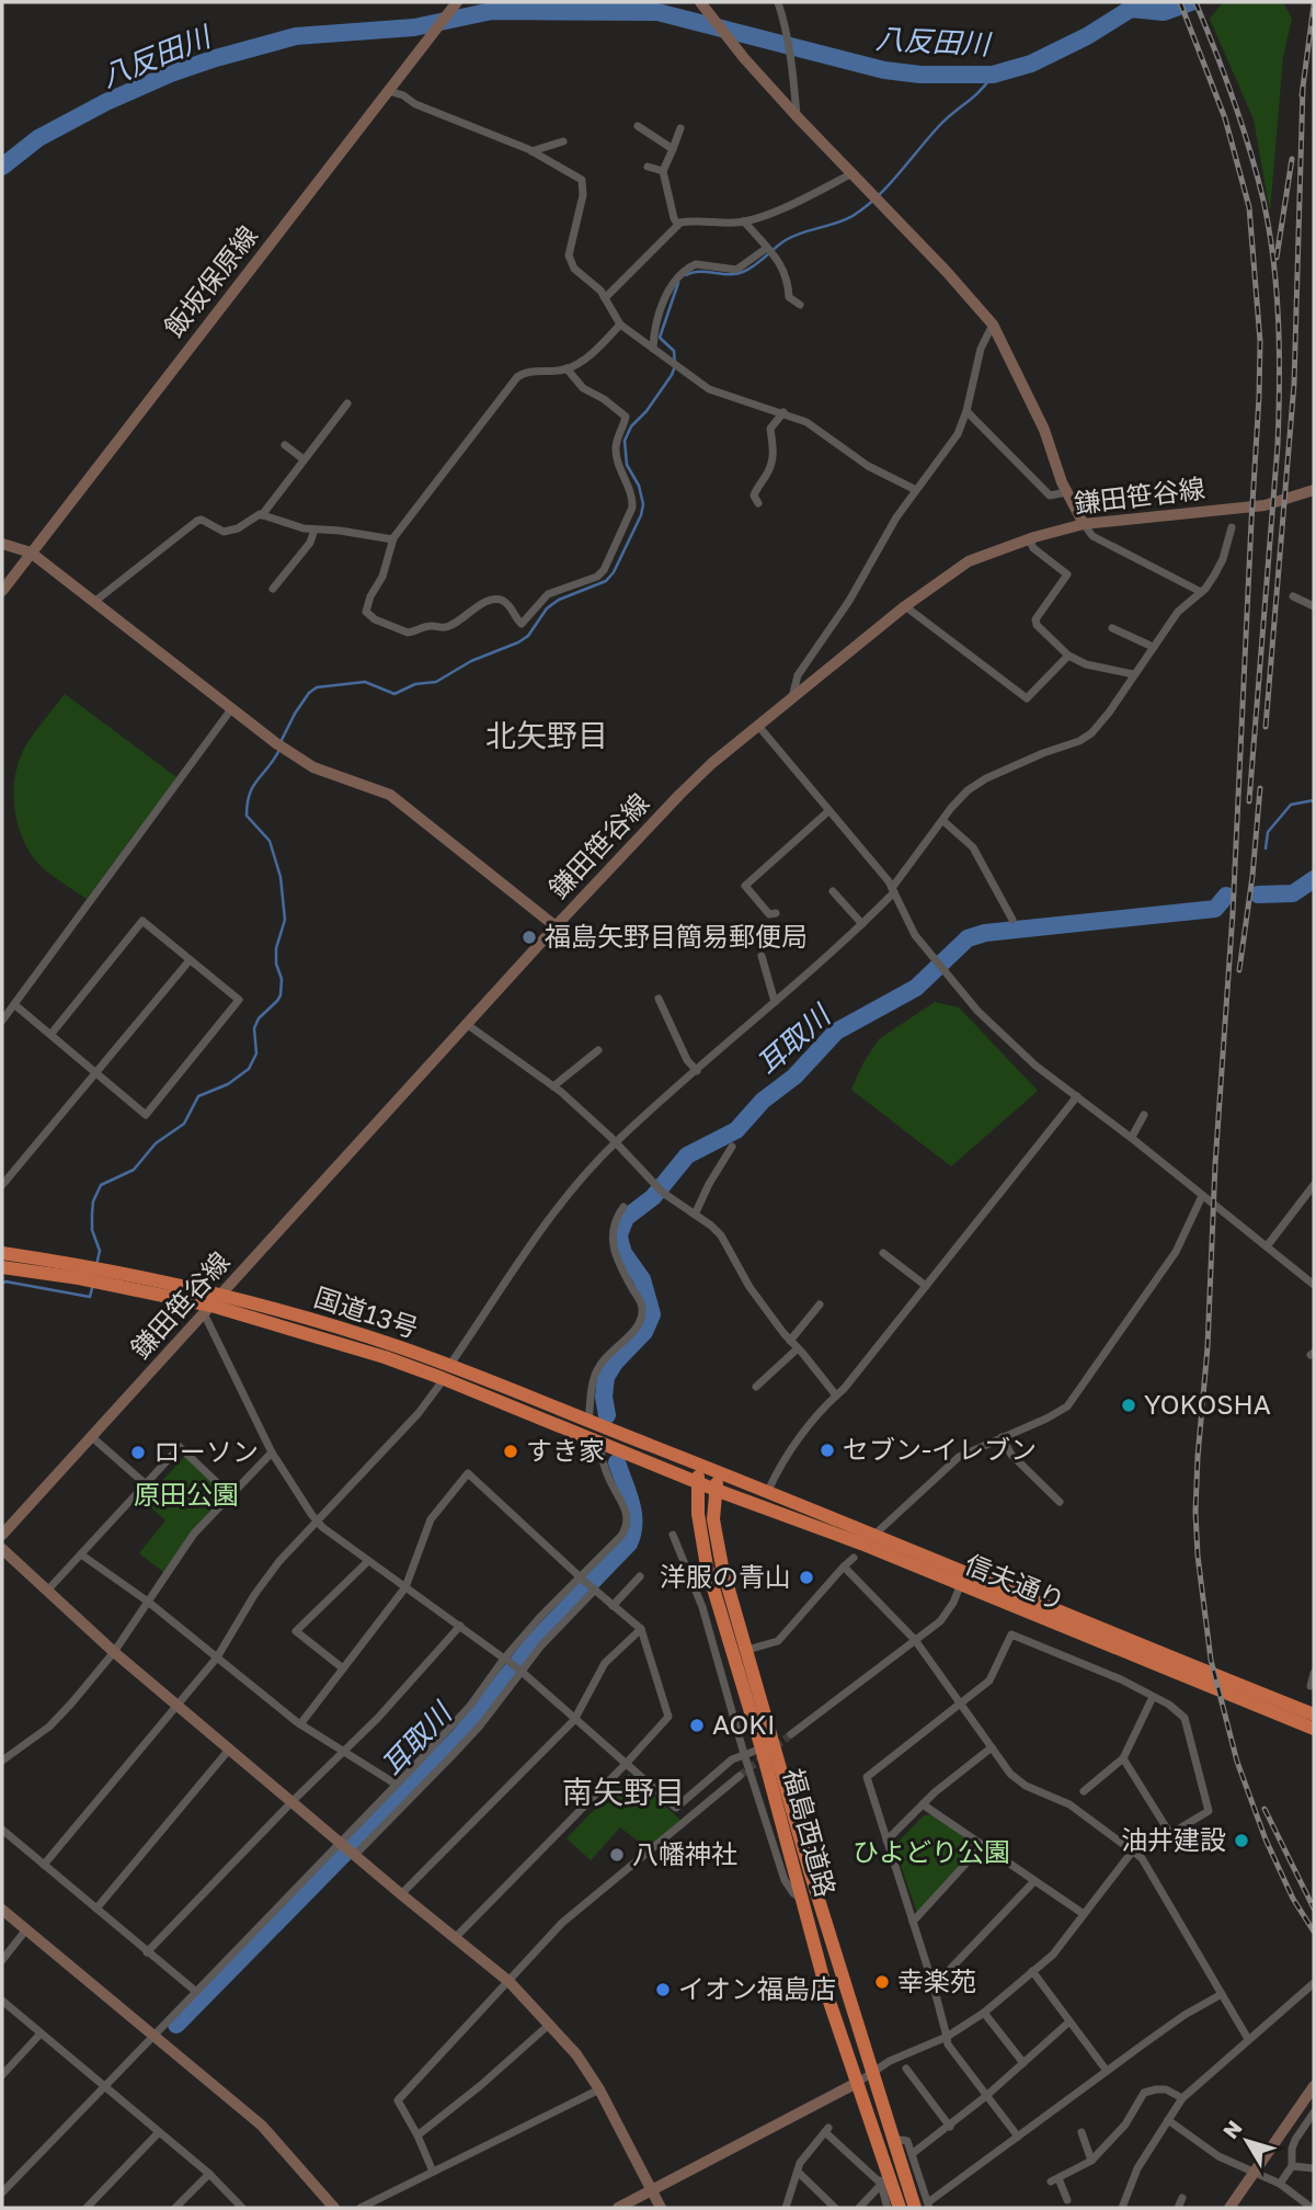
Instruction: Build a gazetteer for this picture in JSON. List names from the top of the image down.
{
  "streets": {
    "highway": ["国道13号", "信夫通り", "福島西道路"],
    "street": ["飯坂保原線", "鎌田笹谷線"]
  },
  "crossings": [
    ["鎌田笹谷線", "国道13号"],
    ["国道13号", "信夫通り"],
    ["国道13号", "福島西道路"],
    ["信夫通り", "福島西道路"]
  ],
  "districts": ["北矢野目", "南矢野目"],
  "water": ["八反田川", "耳取川"],
  "parks": ["原田公園", "ひよどり公園"],
  "places": [
    "福島矢野目簡易郵便局",
    "YOKOSHA",
    "セブン-イレブン",
    "すき家",
    "ローソン",
    "洋服の青山",
    "AOKI",
    "油井建設",
    "八幡神社",
    "幸楽苑",
    "イオン福島店"
  ],
  "north": "top left"
}
